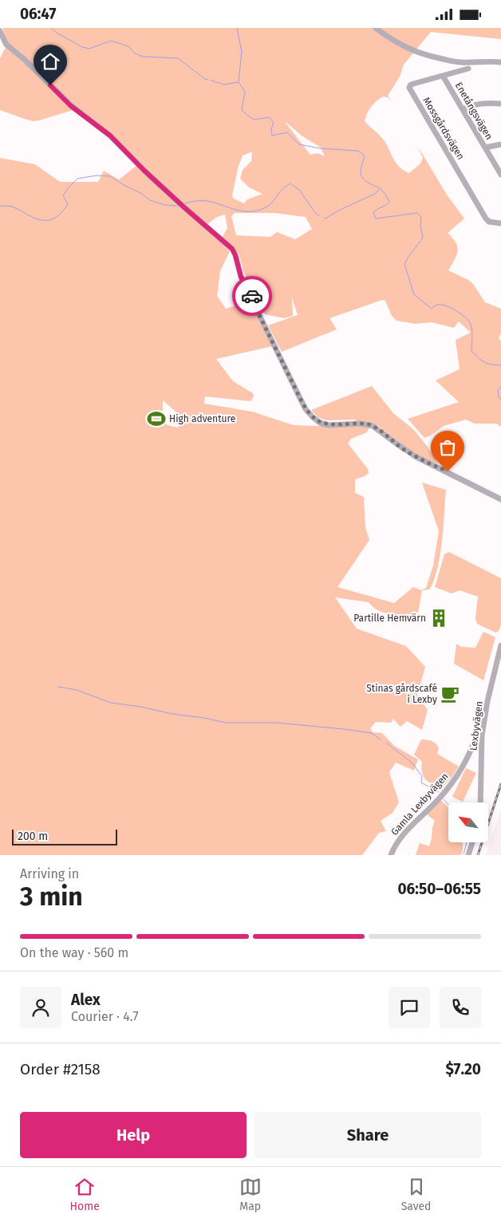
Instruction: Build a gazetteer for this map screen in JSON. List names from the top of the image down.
{
  "streets": {
    "street": [
      "Enetångsvägen",
      "Mossgårdsvägen",
      "Lexbyvägen",
      "Gamla Lexbyvägen"
    ]
  },
  "crossings": [
    ["Enetångsvägen", "Mossgårdsvägen"],
    ["Lexbyvägen", "Gamla Lexbyvägen"]
  ],
  "places": {
    "sports": ["High adventure"],
    "building": ["Partille Hemvärn"],
    "cafe": ["Stinas gårdscafé i Lexby"]
  },
  "scale_bar": "200 m",
  "north": "top left",
  "page": {
    "status": "06:47",
    "scale": "200 m",
    "heading": ["3 min", "Arriving in", "06:50–06:55"],
    "panel": [
      "Alex",
      "Courier · 4.7",
      "Order #2158",
      "$7.20"
    ],
    "bar": "On the way · 560 m",
    "buttons": ["Help", "Share"],
    "tabs": ["Home", "Map", "Saved"]
  }
}
